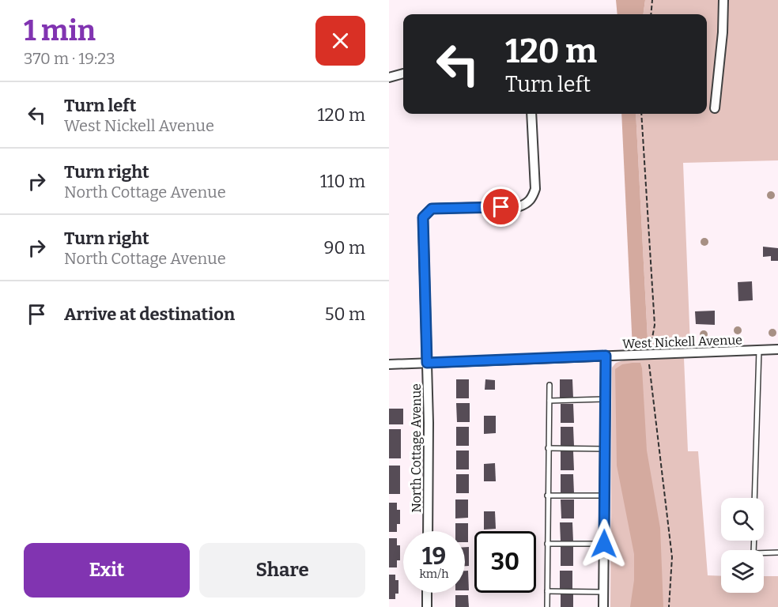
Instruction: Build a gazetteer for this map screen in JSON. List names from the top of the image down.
{
  "streets": {
    "street": ["West Nickell Avenue", "North Cottage Avenue"]
  },
  "crossings": [
    ["West Nickell Avenue", "North Cottage Avenue"]
  ],
  "page": {
    "heading": ["1 min", "370 m · 19:23"],
    "turn": ["120 m", "Turn left"],
    "list": [
      {
        "name": "Turn left",
        "note": "West Nickell Avenue",
        "value": "120 m"
      },
      {
        "name": "Turn right",
        "note": "North Cottage Avenue",
        "value": "110 m"
      },
      {
        "name": "Turn right",
        "note": "North Cottage Avenue",
        "value": "90 m"
      },
      {
        "name": "Arrive at destination",
        "value": "50 m"
      }
    ],
    "speed": "19 km/h",
    "limit": "30",
    "buttons": ["Exit", "Share"]
  }
}
